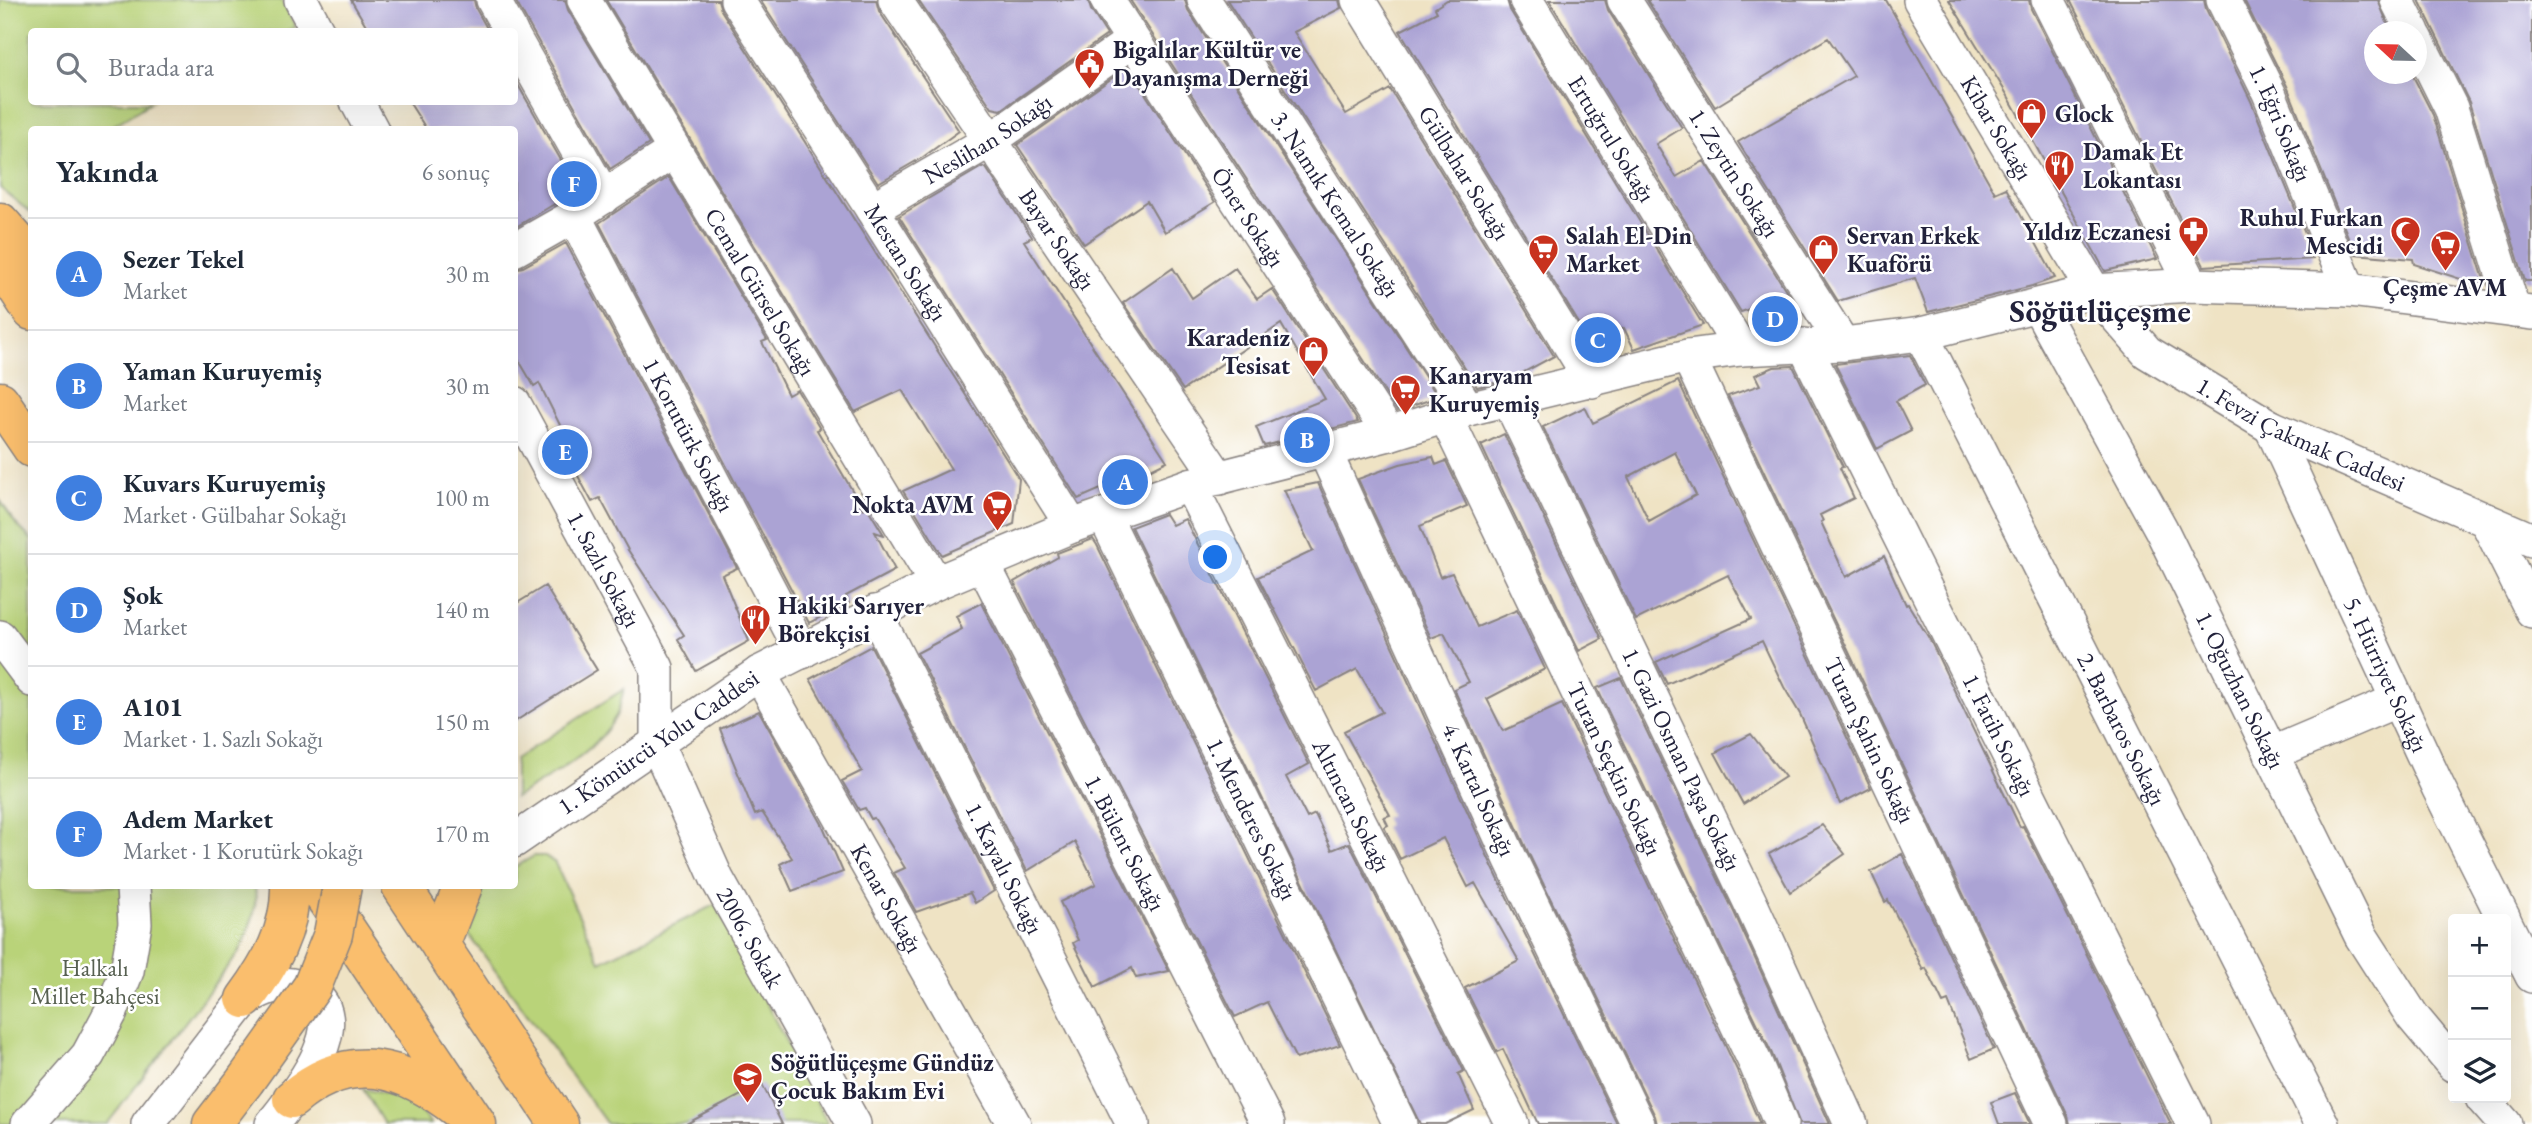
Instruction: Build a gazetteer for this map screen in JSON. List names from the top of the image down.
{
  "streets": {
    "street": [
      "1. Eğri Sokağı",
      "Kibar Sokağı",
      "Neslihan Sokağı",
      "Ertuğrul Sokağı",
      "Gülbahar Sokağı",
      "1. Zeytin Sokağı",
      "3. Namık Kemal Sokağı",
      "Öner Sokağı",
      "Bayar Sokağı",
      "Mestan Sokağı",
      "Cemal Gürsel Sokağı",
      "1. Fevzi Çakmak Caddesi",
      "1 Korutürk Sokağı",
      "1. Sazlı Sokağı",
      "5. Hürriyet Sokağı",
      "1. Oğuzhan Sokağı",
      "2. Barbaros Sokağı",
      "1. Fatih Sokağı",
      "Turan Şahin Sokağı",
      "1. Kömürcü Yolu Caddesi",
      "1. Gazi Osman Paşa Sokağı",
      "Turan Seçkin Sokağı",
      "4. Kartal Sokağı",
      "Altıncan Sokağı",
      "1. Menderes Sokağı",
      "1. Bülent Sokağı",
      "1. Kayalı Sokağı",
      "Kenar Sokağı",
      "2006. Sokak"
    ]
  },
  "crossings": [
    ["1. Eğri Sokağı", "1. Kömürcü Yolu Caddesi"],
    ["Kibar Sokağı", "1. Fevzi Çakmak Caddesi"],
    ["Kibar Sokağı", "1. Kömürcü Yolu Caddesi"],
    ["Neslihan Sokağı", "Öner Sokağı"],
    ["Neslihan Sokağı", "Bayar Sokağı"],
    ["Neslihan Sokağı", "Mestan Sokağı"],
    ["Ertuğrul Sokağı", "1. Kömürcü Yolu Caddesi"],
    ["Gülbahar Sokağı", "1. Kömürcü Yolu Caddesi"],
    ["1. Zeytin Sokağı", "1. Kömürcü Yolu Caddesi"],
    ["3. Namık Kemal Sokağı", "1. Kömürcü Yolu Caddesi"],
    ["3. Namık Kemal Sokağı", "Turan Seçkin Sokağı"],
    ["Öner Sokağı", "1. Kömürcü Yolu Caddesi"],
    ["Bayar Sokağı", "1. Kömürcü Yolu Caddesi"],
    ["Bayar Sokağı", "Altıncan Sokağı"],
    ["Mestan Sokağı", "1. Kömürcü Yolu Caddesi"],
    ["Cemal Gürsel Sokağı", "1. Kömürcü Yolu Caddesi"],
    ["1. Fevzi Çakmak Caddesi", "5. Hürriyet Sokağı"],
    ["1. Fevzi Çakmak Caddesi", "1. Kömürcü Yolu Caddesi"],
    ["1 Korutürk Sokağı", "1. Kömürcü Yolu Caddesi"],
    ["1. Sazlı Sokağı", "1. Kömürcü Yolu Caddesi"],
    ["1. Sazlı Sokağı", "2006. Sokak"],
    ["1. Oğuzhan Sokağı", "1. Kömürcü Yolu Caddesi"],
    ["2. Barbaros Sokağı", "1. Kömürcü Yolu Caddesi"],
    ["1. Fatih Sokağı", "1. Kömürcü Yolu Caddesi"],
    ["Turan Şahin Sokağı", "1. Kömürcü Yolu Caddesi"],
    ["1. Kömürcü Yolu Caddesi", "1. Gazi Osman Paşa Sokağı"],
    ["1. Kömürcü Yolu Caddesi", "Turan Seçkin Sokağı"],
    ["1. Kömürcü Yolu Caddesi", "4. Kartal Sokağı"],
    ["1. Kömürcü Yolu Caddesi", "Altıncan Sokağı"],
    ["1. Kömürcü Yolu Caddesi", "1. Menderes Sokağı"],
    ["1. Kömürcü Yolu Caddesi", "1. Bülent Sokağı"],
    ["1. Kömürcü Yolu Caddesi", "1. Kayalı Sokağı"],
    ["1. Kömürcü Yolu Caddesi", "Kenar Sokağı"],
    ["1. Kömürcü Yolu Caddesi", "2006. Sokak"]
  ],
  "districts": ["Söğütlüçeşme"],
  "parks": ["Halkalı Millet Bahçesi"],
  "places": {
    "public building": ["Bigalılar Kültür ve Dayanışma Derneği"],
    "shop": ["Glock", "Servan Erkek Kuaförü", "Karadeniz Tesisat"],
    "restaurant": ["Damak Et Lokantası", "Hakiki Sarıyer Börekçisi"],
    "pharmacy": ["Yıldız Eczanesi"],
    "mosque": ["Ruhul Furkan Mescidi"],
    "supermarket": [
      "Çeşme AVM",
      "Salah El-Din Market",
      "Kanaryam Kuruyemiş",
      "Nokta AVM"
    ],
    "school or university": ["Söğütlüçeşme Gündüz Çocuk Bakım Evi"]
  },
  "north": "left",
  "page": {
    "search": "Burada ara",
    "heading": ["Yakında", "6 sonuç"],
    "pins": [
      "F",
      "D",
      "C",
      "B",
      "E",
      "A"
    ],
    "list": [
      {
        "mark": "A",
        "name": "Sezer Tekel",
        "note": "Market",
        "value": "30 m"
      },
      {
        "mark": "B",
        "name": "Yaman Kuruyemiş",
        "note": "Market",
        "value": "30 m"
      },
      {
        "mark": "C",
        "name": "Kuvars Kuruyemiş",
        "note": "Market · Gülbahar Sokağı",
        "value": "100 m"
      },
      {
        "mark": "D",
        "name": "Şok",
        "note": "Market",
        "value": "140 m"
      },
      {
        "mark": "E",
        "name": "A101",
        "note": "Market · 1. Sazlı Sokağı",
        "value": "150 m"
      },
      {
        "mark": "F",
        "name": "Adem Market",
        "note": "Market · 1 Korutürk Sokağı",
        "value": "170 m"
      }
    ],
    "map_buttons": ["+", "−"]
  }
}
